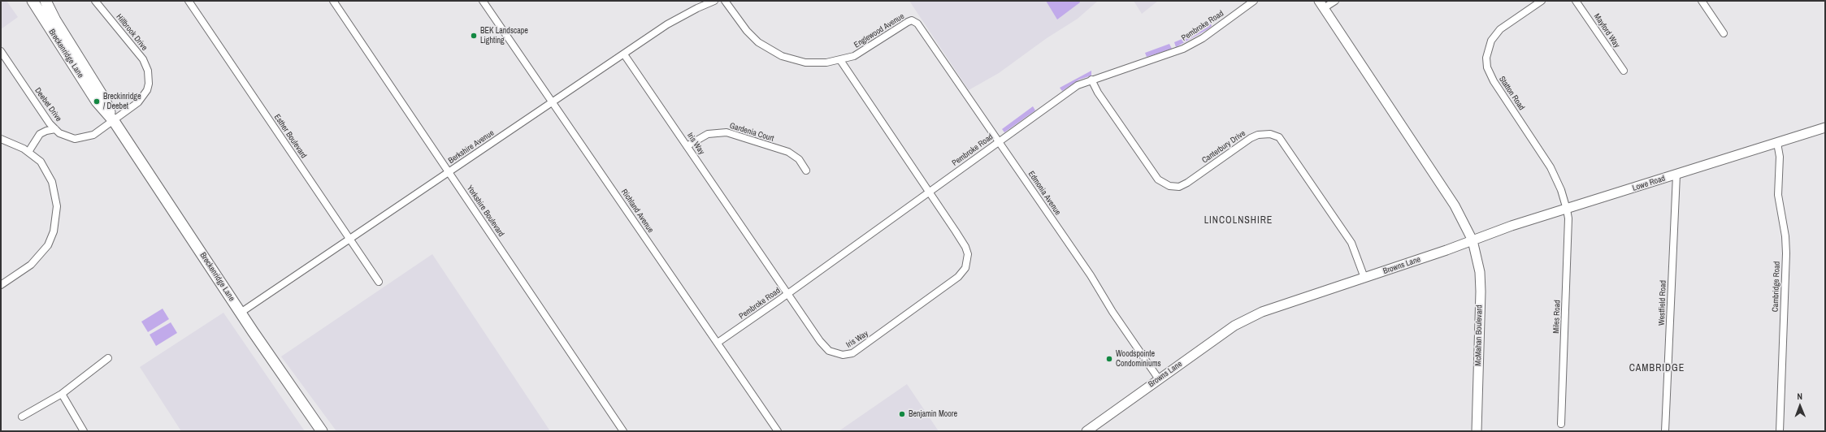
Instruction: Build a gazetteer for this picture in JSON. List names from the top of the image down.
{
  "streets": {
    "main road": ["Breckenridge Lane"],
    "street": [
      "Pembroke Road",
      "Englewood Avenue",
      "Mayford Way",
      "Hillbrook Drive",
      "Statton Road",
      "Deebet Drive",
      "Gardenia Court",
      "Esther Boulevard",
      "Iris Way",
      "Berkshire Avenue",
      "Canterbury Drive",
      "Lowe Road",
      "Edmonia Avenue",
      "Yorkshire Boulevard",
      "Richland Avenue",
      "Browns Lane",
      "Cambridge Road",
      "Westfield Road",
      "Miles Road",
      "McMahan Boulevard"
    ]
  },
  "crossings": [
    ["Pembroke Road", "Iris Way"],
    ["Pembroke Road", "Canterbury Drive"],
    ["Pembroke Road", "Edmonia Avenue"],
    ["Pembroke Road", "Richland Avenue"],
    ["Englewood Avenue", "Iris Way"],
    ["Englewood Avenue", "Edmonia Avenue"],
    ["Hillbrook Drive", "Breckenridge Lane"],
    ["Hillbrook Drive", "Deebet Drive"],
    ["Breckenridge Lane", "Deebet Drive"],
    ["Breckenridge Lane", "Berkshire Avenue"],
    ["Statton Road", "Lowe Road"],
    ["Statton Road", "Miles Road"],
    ["Gardenia Court", "Iris Way"],
    ["Esther Boulevard", "Berkshire Avenue"],
    ["Iris Way", "Berkshire Avenue"],
    ["Berkshire Avenue", "Yorkshire Boulevard"],
    ["Berkshire Avenue", "Richland Avenue"],
    ["Canterbury Drive", "Browns Lane"],
    ["Lowe Road", "Browns Lane"],
    ["Lowe Road", "Cambridge Road"],
    ["Lowe Road", "Westfield Road"],
    ["Lowe Road", "Miles Road"],
    ["Lowe Road", "McMahan Boulevard"],
    ["Edmonia Avenue", "Browns Lane"],
    ["Browns Lane", "McMahan Boulevard"]
  ],
  "districts": ["LINCOLNSHIRE", "CAMBRIDGE"],
  "places": [
    "BEK Landscape Lighting",
    "Breckinridge / Deebet",
    "Woodspointe Condominiums",
    "Benjamin Moore"
  ],
  "north": "top"
}
